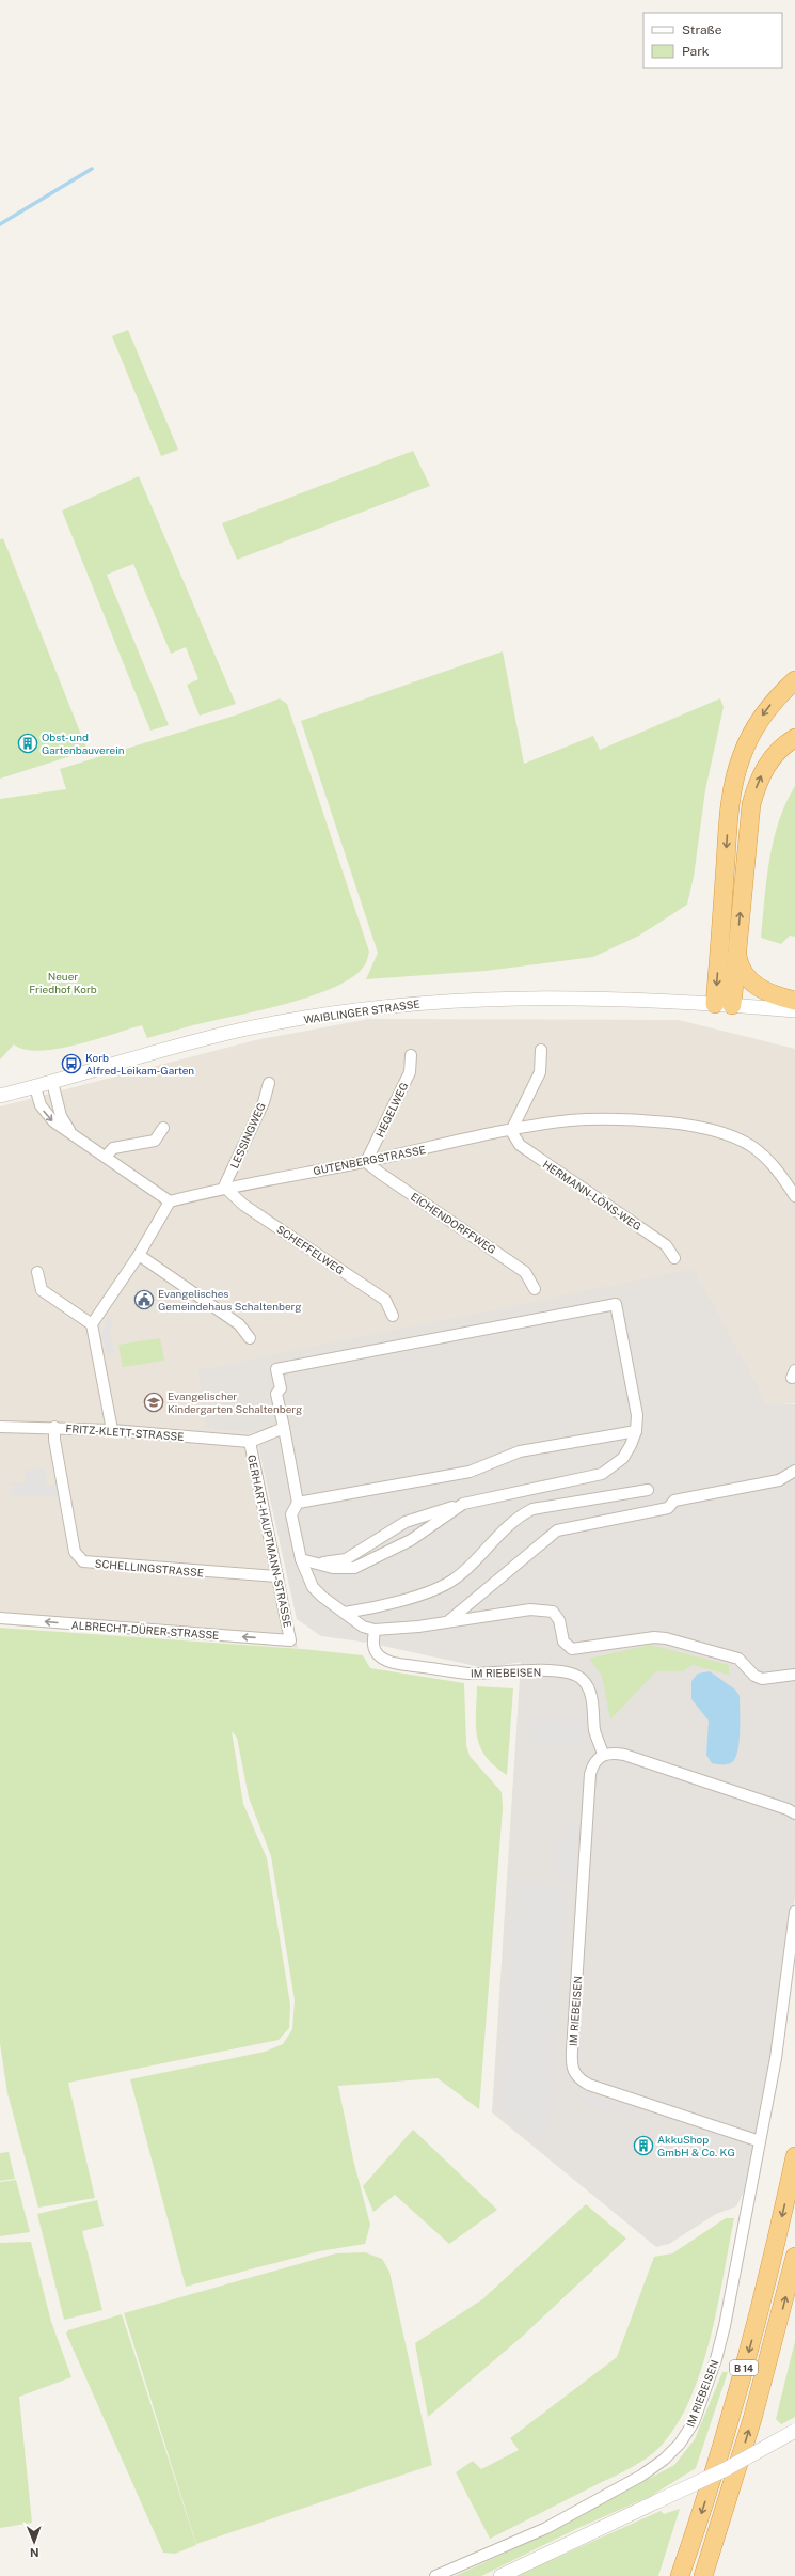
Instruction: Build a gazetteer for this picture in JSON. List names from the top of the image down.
{
  "streets": {
    "highway": ["B 14"],
    "street": [
      "WAIBLINGER STRASSE",
      "HEGELWEG",
      "LESSINGWEG",
      "GUTENBERGSTRASSE",
      "HERMANN-LÖNS-WEG",
      "EICHENDORFFWEG",
      "SCHEFFELWEG",
      "FRITZ-KLETT-STRASSE",
      "GERHART-HAUPTMANN-STRASSE",
      "SCHELLINGSTRASSE",
      "ALBRECHT-DÜRER-STRASSE",
      "IM RIEBEISEN"
    ]
  },
  "crossings": [
    ["HEGELWEG", "GUTENBERGSTRASSE"],
    ["HEGELWEG", "EICHENDORFFWEG"],
    ["LESSINGWEG", "GUTENBERGSTRASSE"],
    ["LESSINGWEG", "SCHEFFELWEG"],
    ["GUTENBERGSTRASSE", "HERMANN-LÖNS-WEG"],
    ["GUTENBERGSTRASSE", "EICHENDORFFWEG"],
    ["GUTENBERGSTRASSE", "SCHEFFELWEG"],
    ["FRITZ-KLETT-STRASSE", "GERHART-HAUPTMANN-STRASSE"],
    ["FRITZ-KLETT-STRASSE", "SCHELLINGSTRASSE"],
    ["GERHART-HAUPTMANN-STRASSE", "SCHELLINGSTRASSE"],
    ["GERHART-HAUPTMANN-STRASSE", "ALBRECHT-DÜRER-STRASSE"]
  ],
  "one_way": ["ALBRECHT-DÜRER-STRASSE"],
  "parks": ["Neuer Friedhof Korb"],
  "places": {
    "building": ["Obst- und Gartenbauverein", "AkkuShop GmbH & Co. KG"],
    "bus stop": ["Korb Alfred-Leikam-Garten"],
    "public building": ["Evangelisches Gemeindehaus Schaltenberg"],
    "school or university": ["Evangelischer Kindergarten Schaltenberg"]
  },
  "legend": ["Straße", "Park"],
  "north": "bottom"
}
